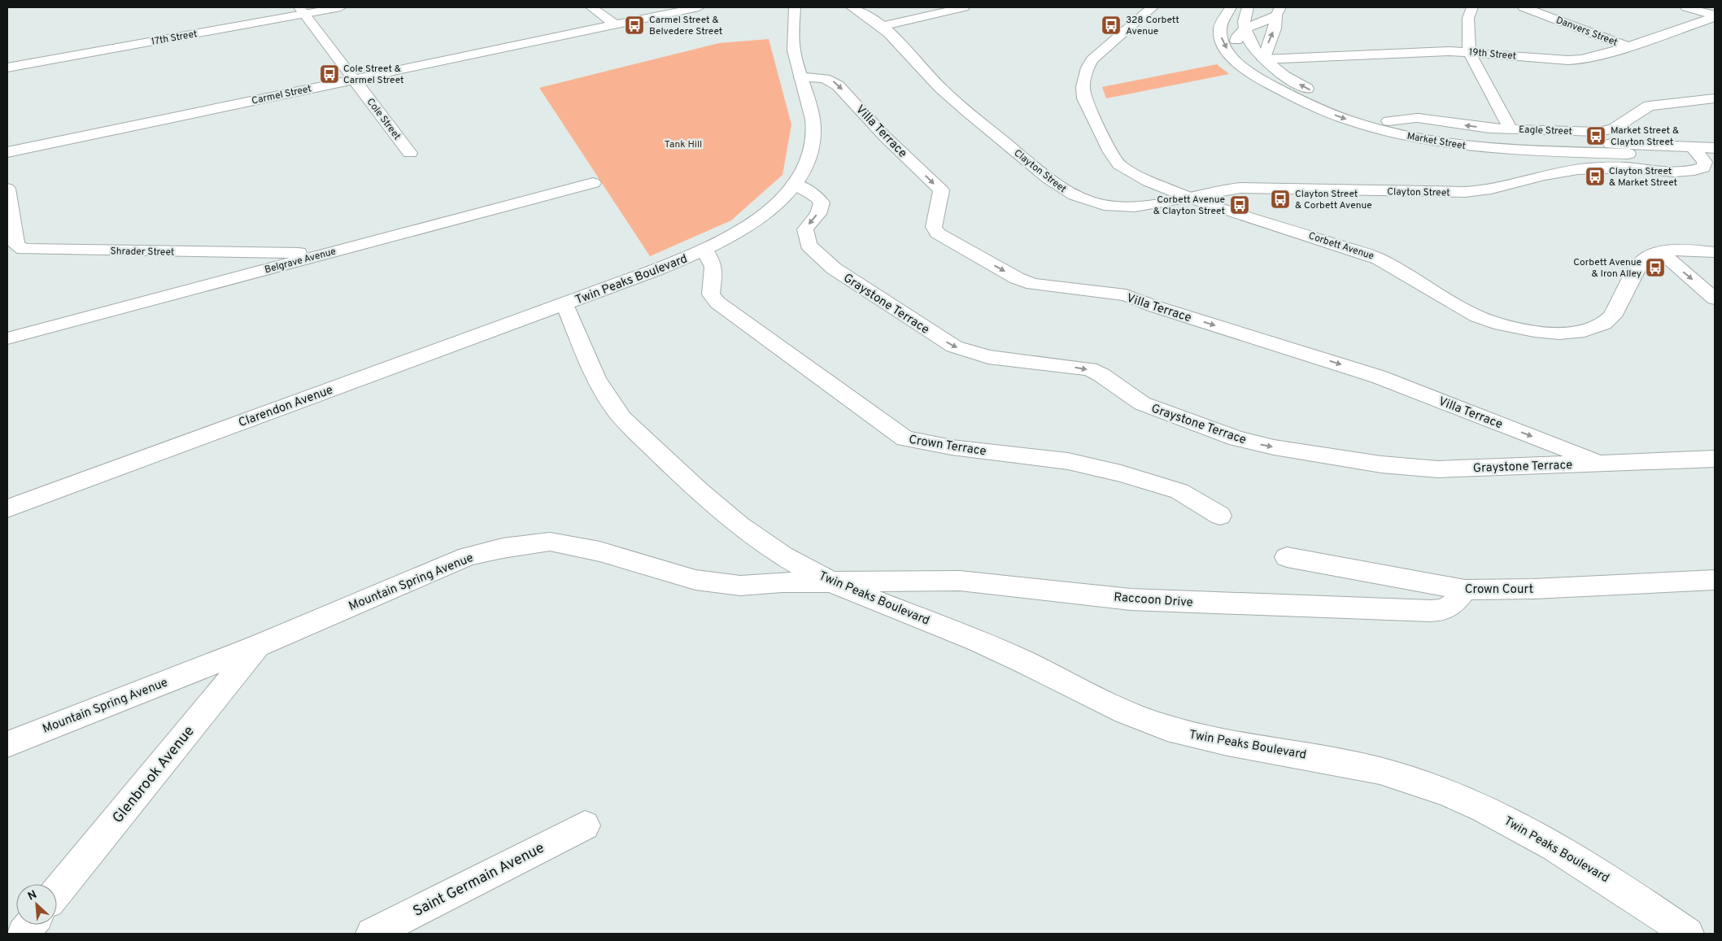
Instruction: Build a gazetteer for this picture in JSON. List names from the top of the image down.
{
  "streets": {
    "street": [
      "Danvers Street",
      "17th Street",
      "19th Street",
      "Carmel Street",
      "Cole Street",
      "Eagle Street",
      "Villa Terrace",
      "Market Street",
      "Clayton Street",
      "Corbett Avenue",
      "Shrader Street",
      "Belgrave Avenue",
      "Twin Peaks Boulevard",
      "Graystone Terrace",
      "Clarendon Avenue",
      "Crown Terrace",
      "Mountain Spring Avenue",
      "Crown Court",
      "Raccoon Drive",
      "Glenbrook Avenue",
      "Saint Germain Avenue"
    ]
  },
  "crossings": [
    ["Danvers Street", "19th Street"],
    ["17th Street", "Cole Street"],
    ["19th Street", "Market Street"],
    ["Carmel Street", "Cole Street"],
    ["Eagle Street", "Market Street"],
    ["Villa Terrace", "Twin Peaks Boulevard"],
    ["Villa Terrace", "Graystone Terrace"],
    ["Market Street", "Clayton Street"],
    ["Clayton Street", "Corbett Avenue"],
    ["Shrader Street", "Belgrave Avenue"],
    ["Twin Peaks Boulevard", "Graystone Terrace"],
    ["Twin Peaks Boulevard", "Clarendon Avenue"],
    ["Twin Peaks Boulevard", "Crown Terrace"],
    ["Twin Peaks Boulevard", "Mountain Spring Avenue"],
    ["Twin Peaks Boulevard", "Raccoon Drive"],
    ["Mountain Spring Avenue", "Raccoon Drive"],
    ["Mountain Spring Avenue", "Glenbrook Avenue"],
    ["Crown Court", "Raccoon Drive"]
  ],
  "one_way": ["Eagle Street", "Villa Terrace", "Graystone Terrace"],
  "parks": ["Tank Hill"],
  "places": {
    "bus stop": [
      "Carmel Street & Belvedere Street",
      "328 Corbett Avenue",
      "Cole Street & Carmel Street",
      "Market Street & Clayton Street",
      "Clayton Street & Market Street",
      "Clayton Street & Corbett Avenue",
      "Corbett Avenue & Clayton Street",
      "Corbett Avenue & Iron Alley"
    ]
  },
  "north": "top left"
}
